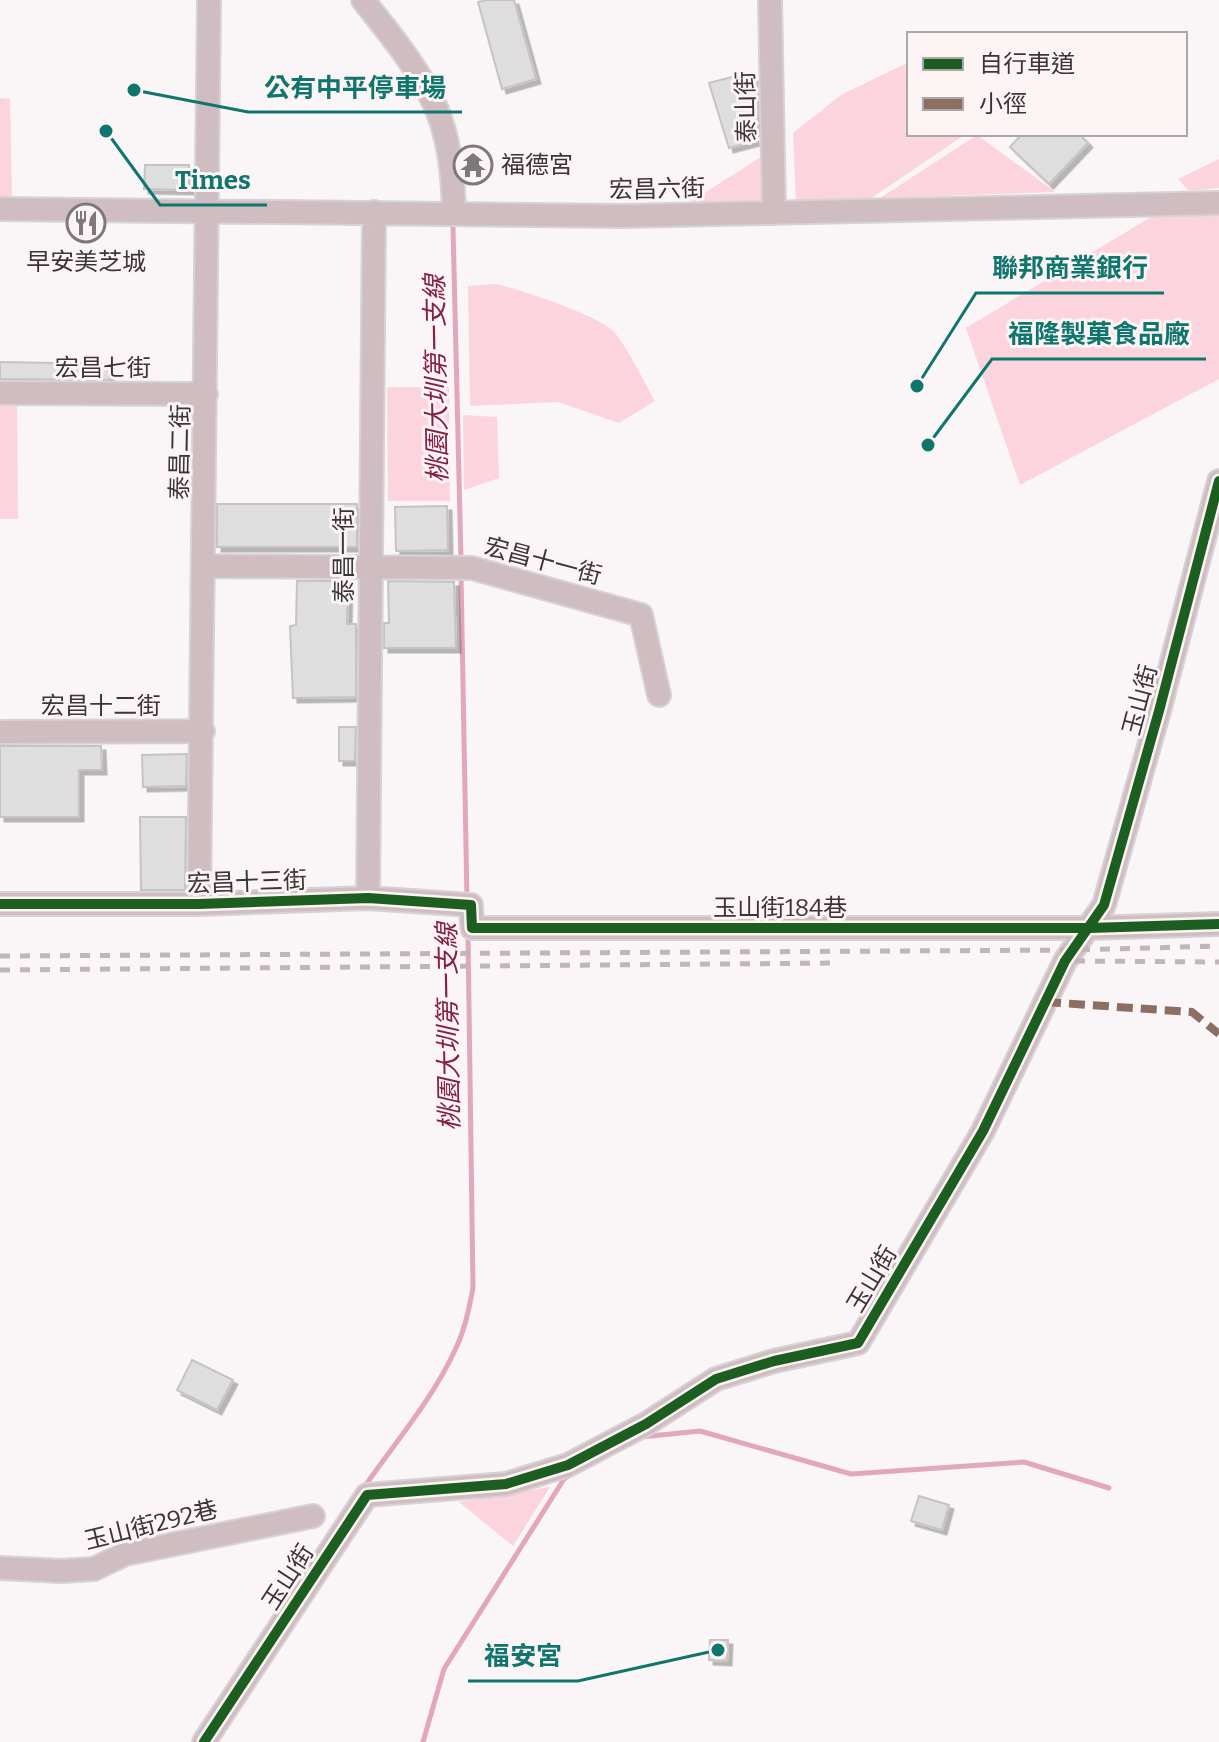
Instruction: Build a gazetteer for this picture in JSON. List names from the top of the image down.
{
  "streets": {
    "street": [
      "泰山街",
      "宏昌六街",
      "宏昌七街",
      "泰昌二街",
      "泰昌一街",
      "宏昌十一街",
      "玉山街",
      "宏昌十二街",
      "宏昌十三街",
      "玉山街184巷",
      "玉山街292巷"
    ]
  },
  "crossings": [
    ["泰山街", "宏昌六街"],
    ["宏昌六街", "泰昌二街"],
    ["宏昌六街", "泰昌一街"],
    ["宏昌七街", "泰昌二街"],
    ["泰昌二街", "宏昌十一街"],
    ["泰昌二街", "宏昌十二街"],
    ["泰昌二街", "宏昌十三街"],
    ["泰昌一街", "宏昌十一街"],
    ["泰昌一街", "宏昌十三街"],
    ["玉山街", "玉山街184巷"],
    ["宏昌十三街", "玉山街184巷"]
  ],
  "water": ["桃園大圳第一支線"],
  "places": {
    "other": [
      "公有中平停車場",
      "Times",
      "聯邦商業銀行",
      "福隆製菓食品廠",
      "福安宮"
    ],
    "temple": ["福德宮"],
    "restaurant": ["早安美芝城"]
  },
  "legend": ["自行車道", "小徑"]
}
